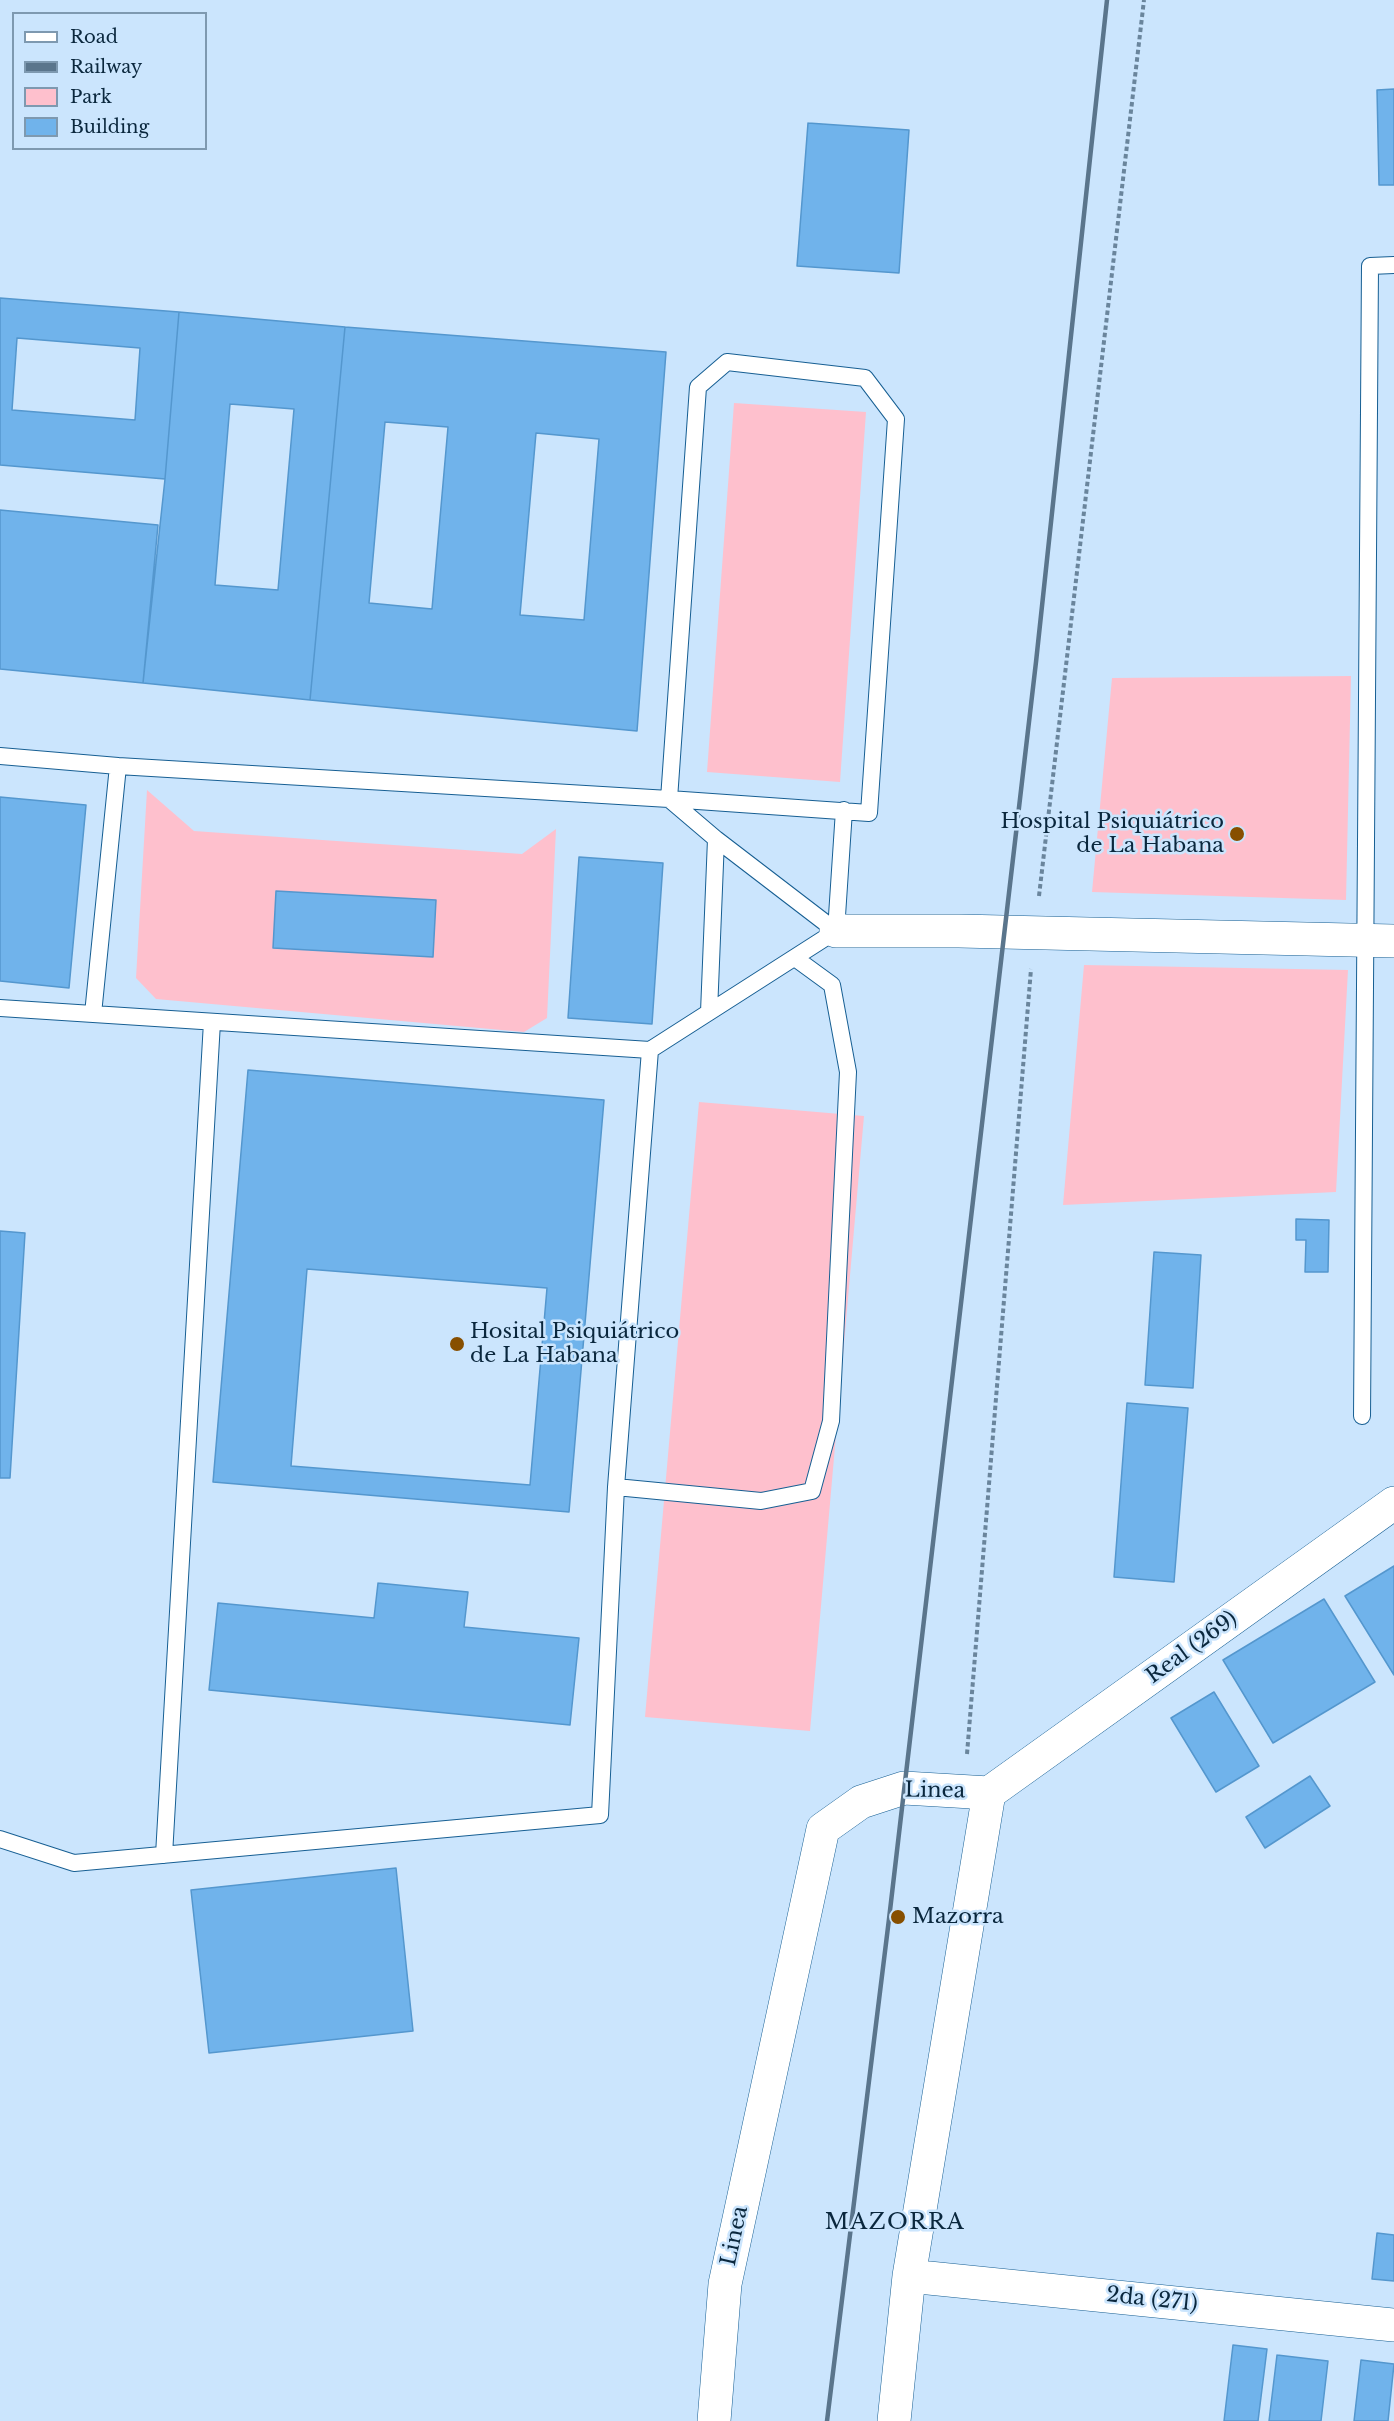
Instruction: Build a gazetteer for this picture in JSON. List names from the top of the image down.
{
  "streets": {
    "street": ["Real (269)", "Linea", "2da (271)"]
  },
  "crossings": [
    ["Real (269)", "Linea"],
    ["Linea", "2da (271)"]
  ],
  "districts": ["MAZORRA"],
  "places": ["Hospital Psiquiátrico de La Habana", "Hosital Psiquiátrico de La Habana", "Mazorra"],
  "legend": [
    "Road",
    "Railway",
    "Park",
    "Building"
  ]
}
